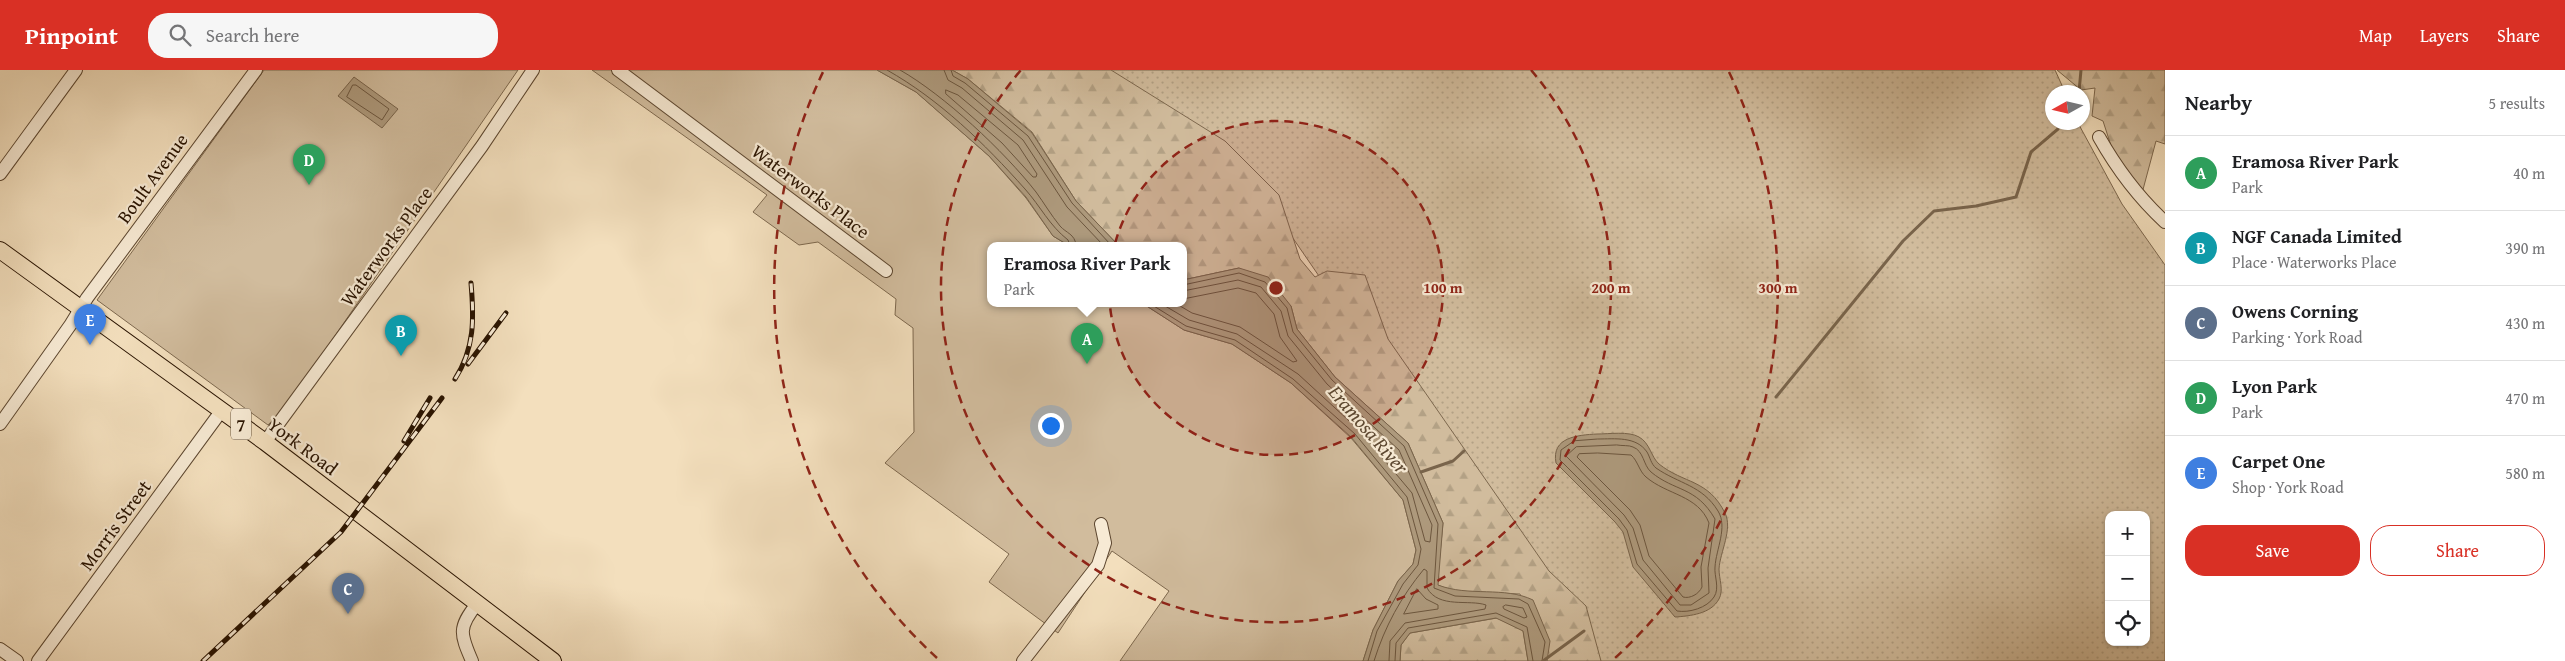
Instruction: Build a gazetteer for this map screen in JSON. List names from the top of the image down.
{
  "streets": {
    "main road": ["7", "York Road"],
    "street": ["Boult Avenue", "Waterworks Place", "Morris Street"]
  },
  "crossings": [
    ["Boult Avenue", "York Road"],
    ["Waterworks Place", "York Road"],
    ["York Road", "Morris Street"]
  ],
  "water": ["Eramosa River"],
  "north": "left",
  "page": {
    "header": "Pinpoint",
    "search": "Search here",
    "nav": ["Map", "Layers", "Share"],
    "heading": ["Nearby", "5 results"],
    "list": [
      {
        "mark": "A",
        "name": "Eramosa River Park",
        "note": "Park",
        "value": "40 m"
      },
      {
        "mark": "B",
        "name": "NGF Canada Limited",
        "note": "Place · Waterworks Place",
        "value": "390 m"
      },
      {
        "mark": "C",
        "name": "Owens Corning",
        "note": "Parking · York Road",
        "value": "430 m"
      },
      {
        "mark": "D",
        "name": "Lyon Park",
        "note": "Park",
        "value": "470 m"
      },
      {
        "mark": "E",
        "name": "Carpet One",
        "note": "Shop · York Road",
        "value": "580 m"
      }
    ],
    "pins": [
      "D",
      "E",
      "B",
      "A",
      "C"
    ],
    "popup": ["Eramosa River Park", "Park"],
    "buttons": ["Save", "Share"],
    "map_buttons": ["+", "−"]
  },
  "rings": ["100 m", "200 m", "300 m"]
}
